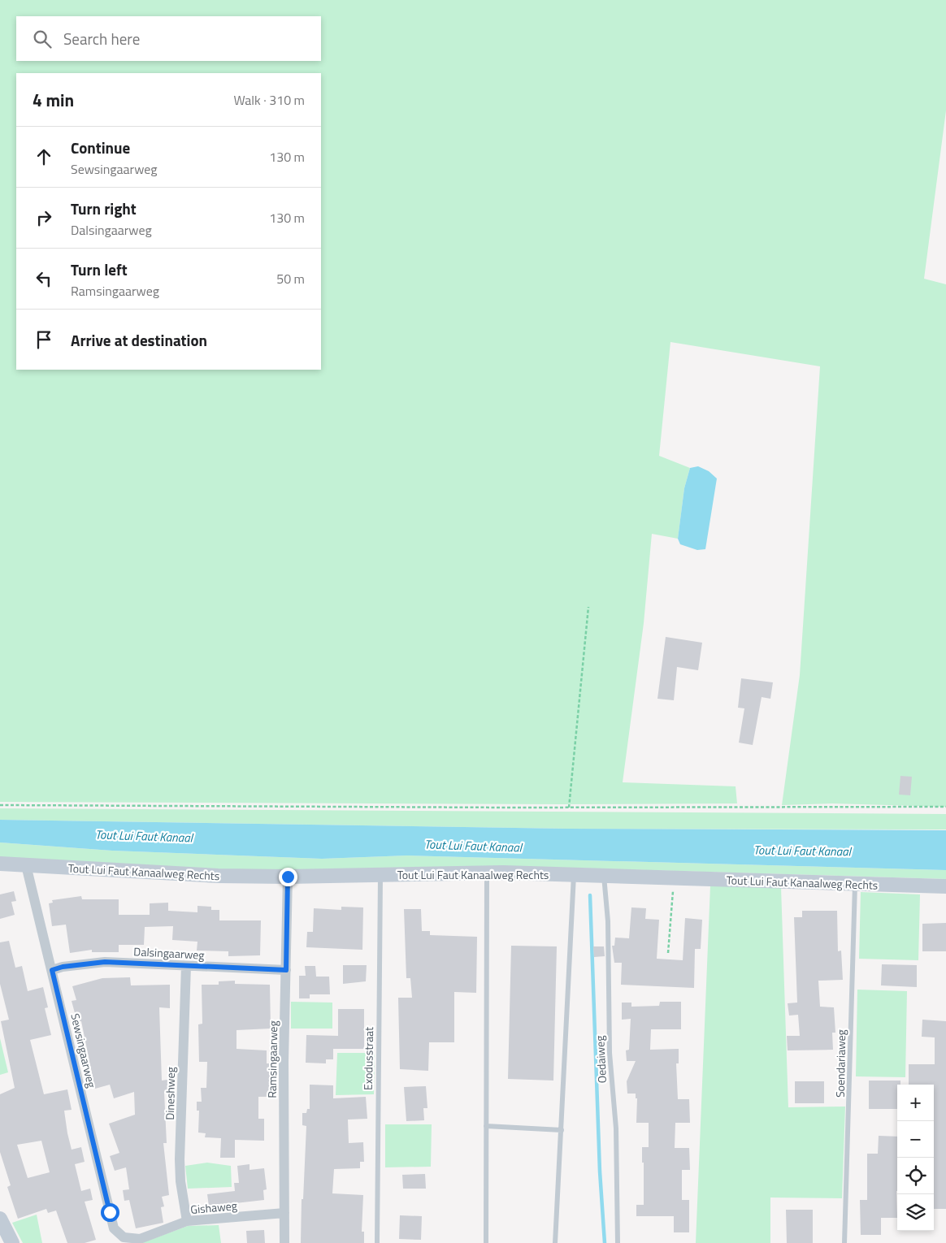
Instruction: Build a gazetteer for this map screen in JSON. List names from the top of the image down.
{
  "streets": {
    "street": [
      "Tout Lui Faut Kanaalweg Rechts",
      "Dalsingaarweg",
      "Sewsingaarweg",
      "Ramsingaarweg",
      "Dineshweg",
      "Gishaweg"
    ],
    "lane": ["Exodusstraat", "Oedaiweg", "Soendariaweg"]
  },
  "crossings": [
    ["Tout Lui Faut Kanaalweg Rechts", "Sewsingaarweg"],
    ["Tout Lui Faut Kanaalweg Rechts", "Exodusstraat"],
    ["Tout Lui Faut Kanaalweg Rechts", "Ramsingaarweg"],
    ["Tout Lui Faut Kanaalweg Rechts", "Oedaiweg"],
    ["Tout Lui Faut Kanaalweg Rechts", "Soendariaweg"],
    ["Dalsingaarweg", "Sewsingaarweg"],
    ["Dalsingaarweg", "Ramsingaarweg"],
    ["Dalsingaarweg", "Dineshweg"],
    ["Sewsingaarweg", "Gishaweg"],
    ["Ramsingaarweg", "Gishaweg"],
    ["Dineshweg", "Gishaweg"]
  ],
  "water": ["Tout Lui Faut Kanaal"],
  "page": {
    "search": "Search here",
    "heading": ["4 min", "Walk · 310 m"],
    "list": [
      ["Continue", "Sewsingaarweg", "130 m"],
      ["Turn right", "Dalsingaarweg", "130 m"],
      ["Turn left", "Ramsingaarweg", "50 m"],
      "Arrive at destination"
    ],
    "map_buttons": ["+", "−"]
  }
}
